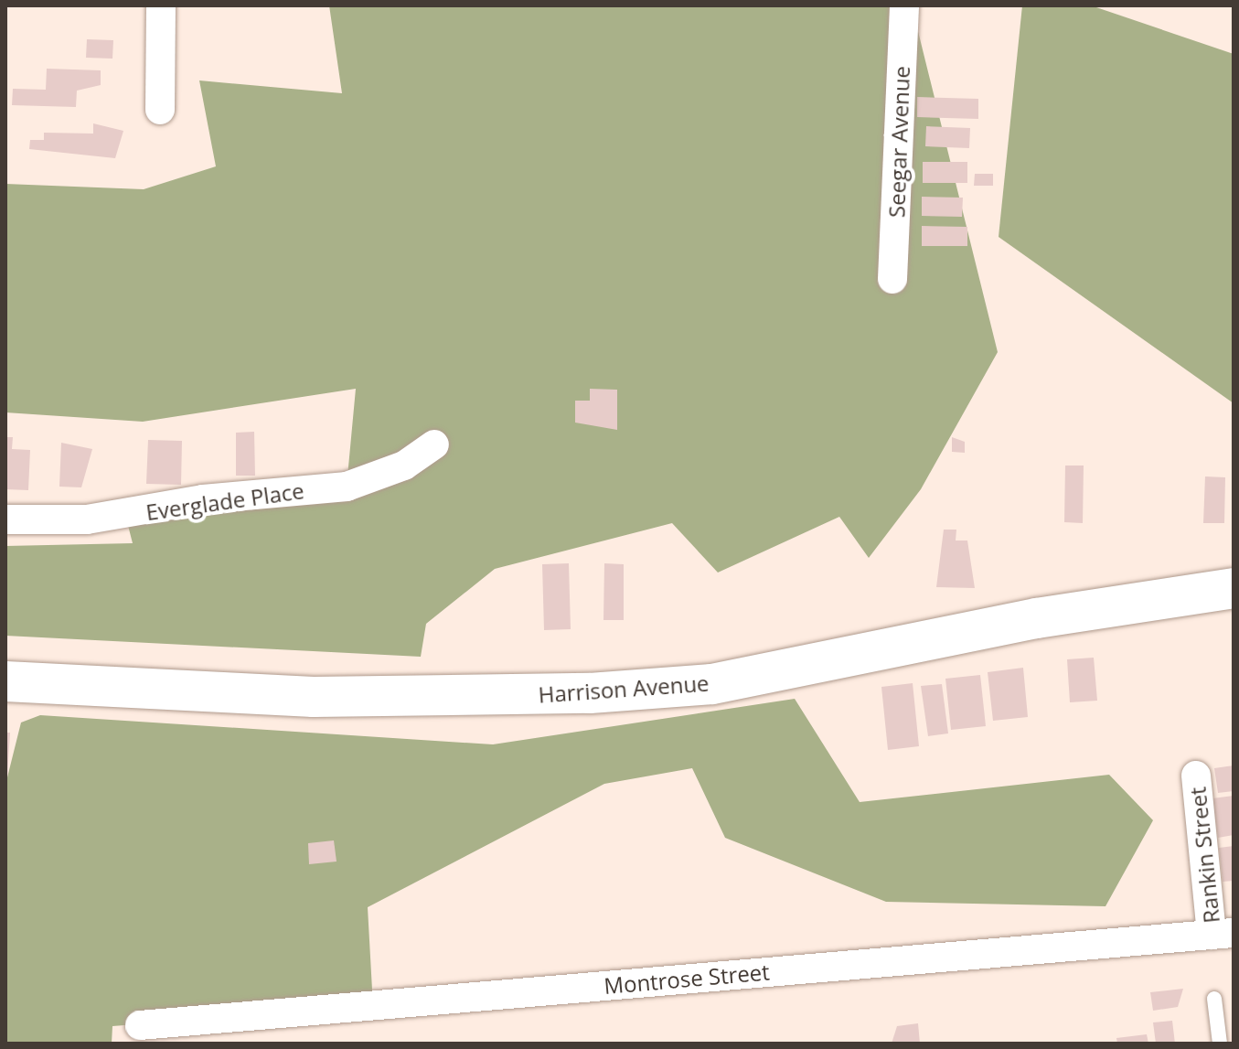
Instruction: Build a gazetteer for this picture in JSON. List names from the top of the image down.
{
  "streets": {
    "main road": ["Harrison Avenue"],
    "street": [
      "Seegar Avenue",
      "Everglade Place",
      "Rankin Street",
      "Montrose Street"
    ]
  },
  "crossings": [
    ["Rankin Street", "Montrose Street"]
  ]
}
